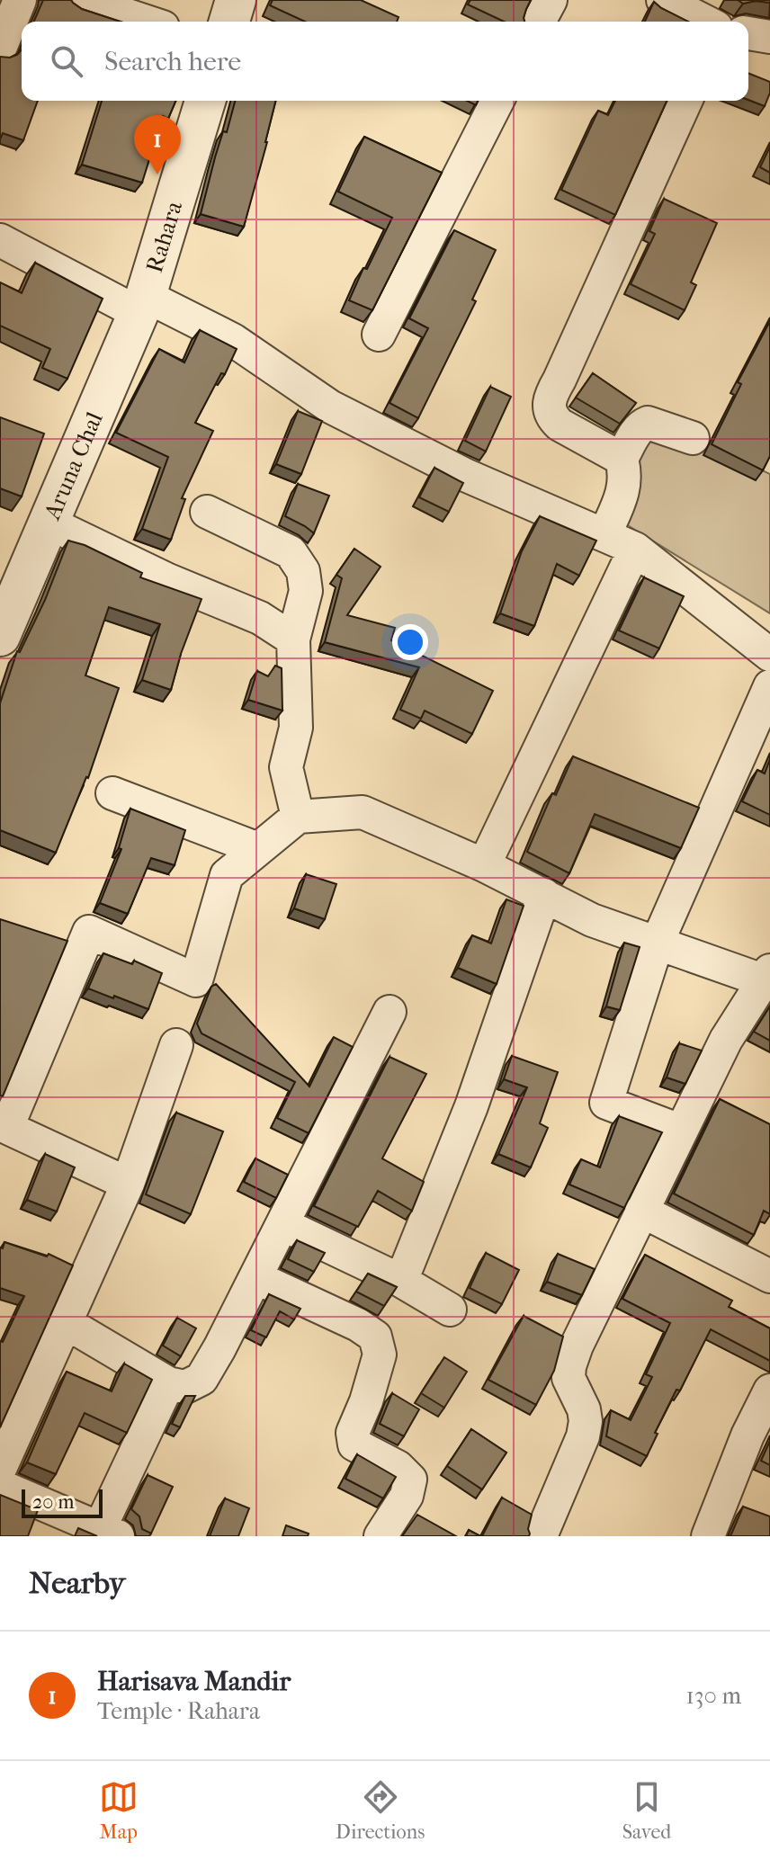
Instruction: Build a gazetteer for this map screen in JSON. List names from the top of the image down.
{
  "streets": {
    "street": ["Rahara", "Aruna Chal"]
  },
  "crossings": [
    ["Rahara", "Aruna Chal"]
  ],
  "scale_bar": "20 m",
  "page": {
    "search": "Search here",
    "pins": "1",
    "scale": "20 m",
    "heading": "Nearby",
    "list": [
      {
        "mark": "1",
        "name": "Harisava Mandir",
        "note": "Temple · Rahara",
        "value": "130 m"
      }
    ],
    "nav": ["Map", "Directions", "Saved"]
  }
}
